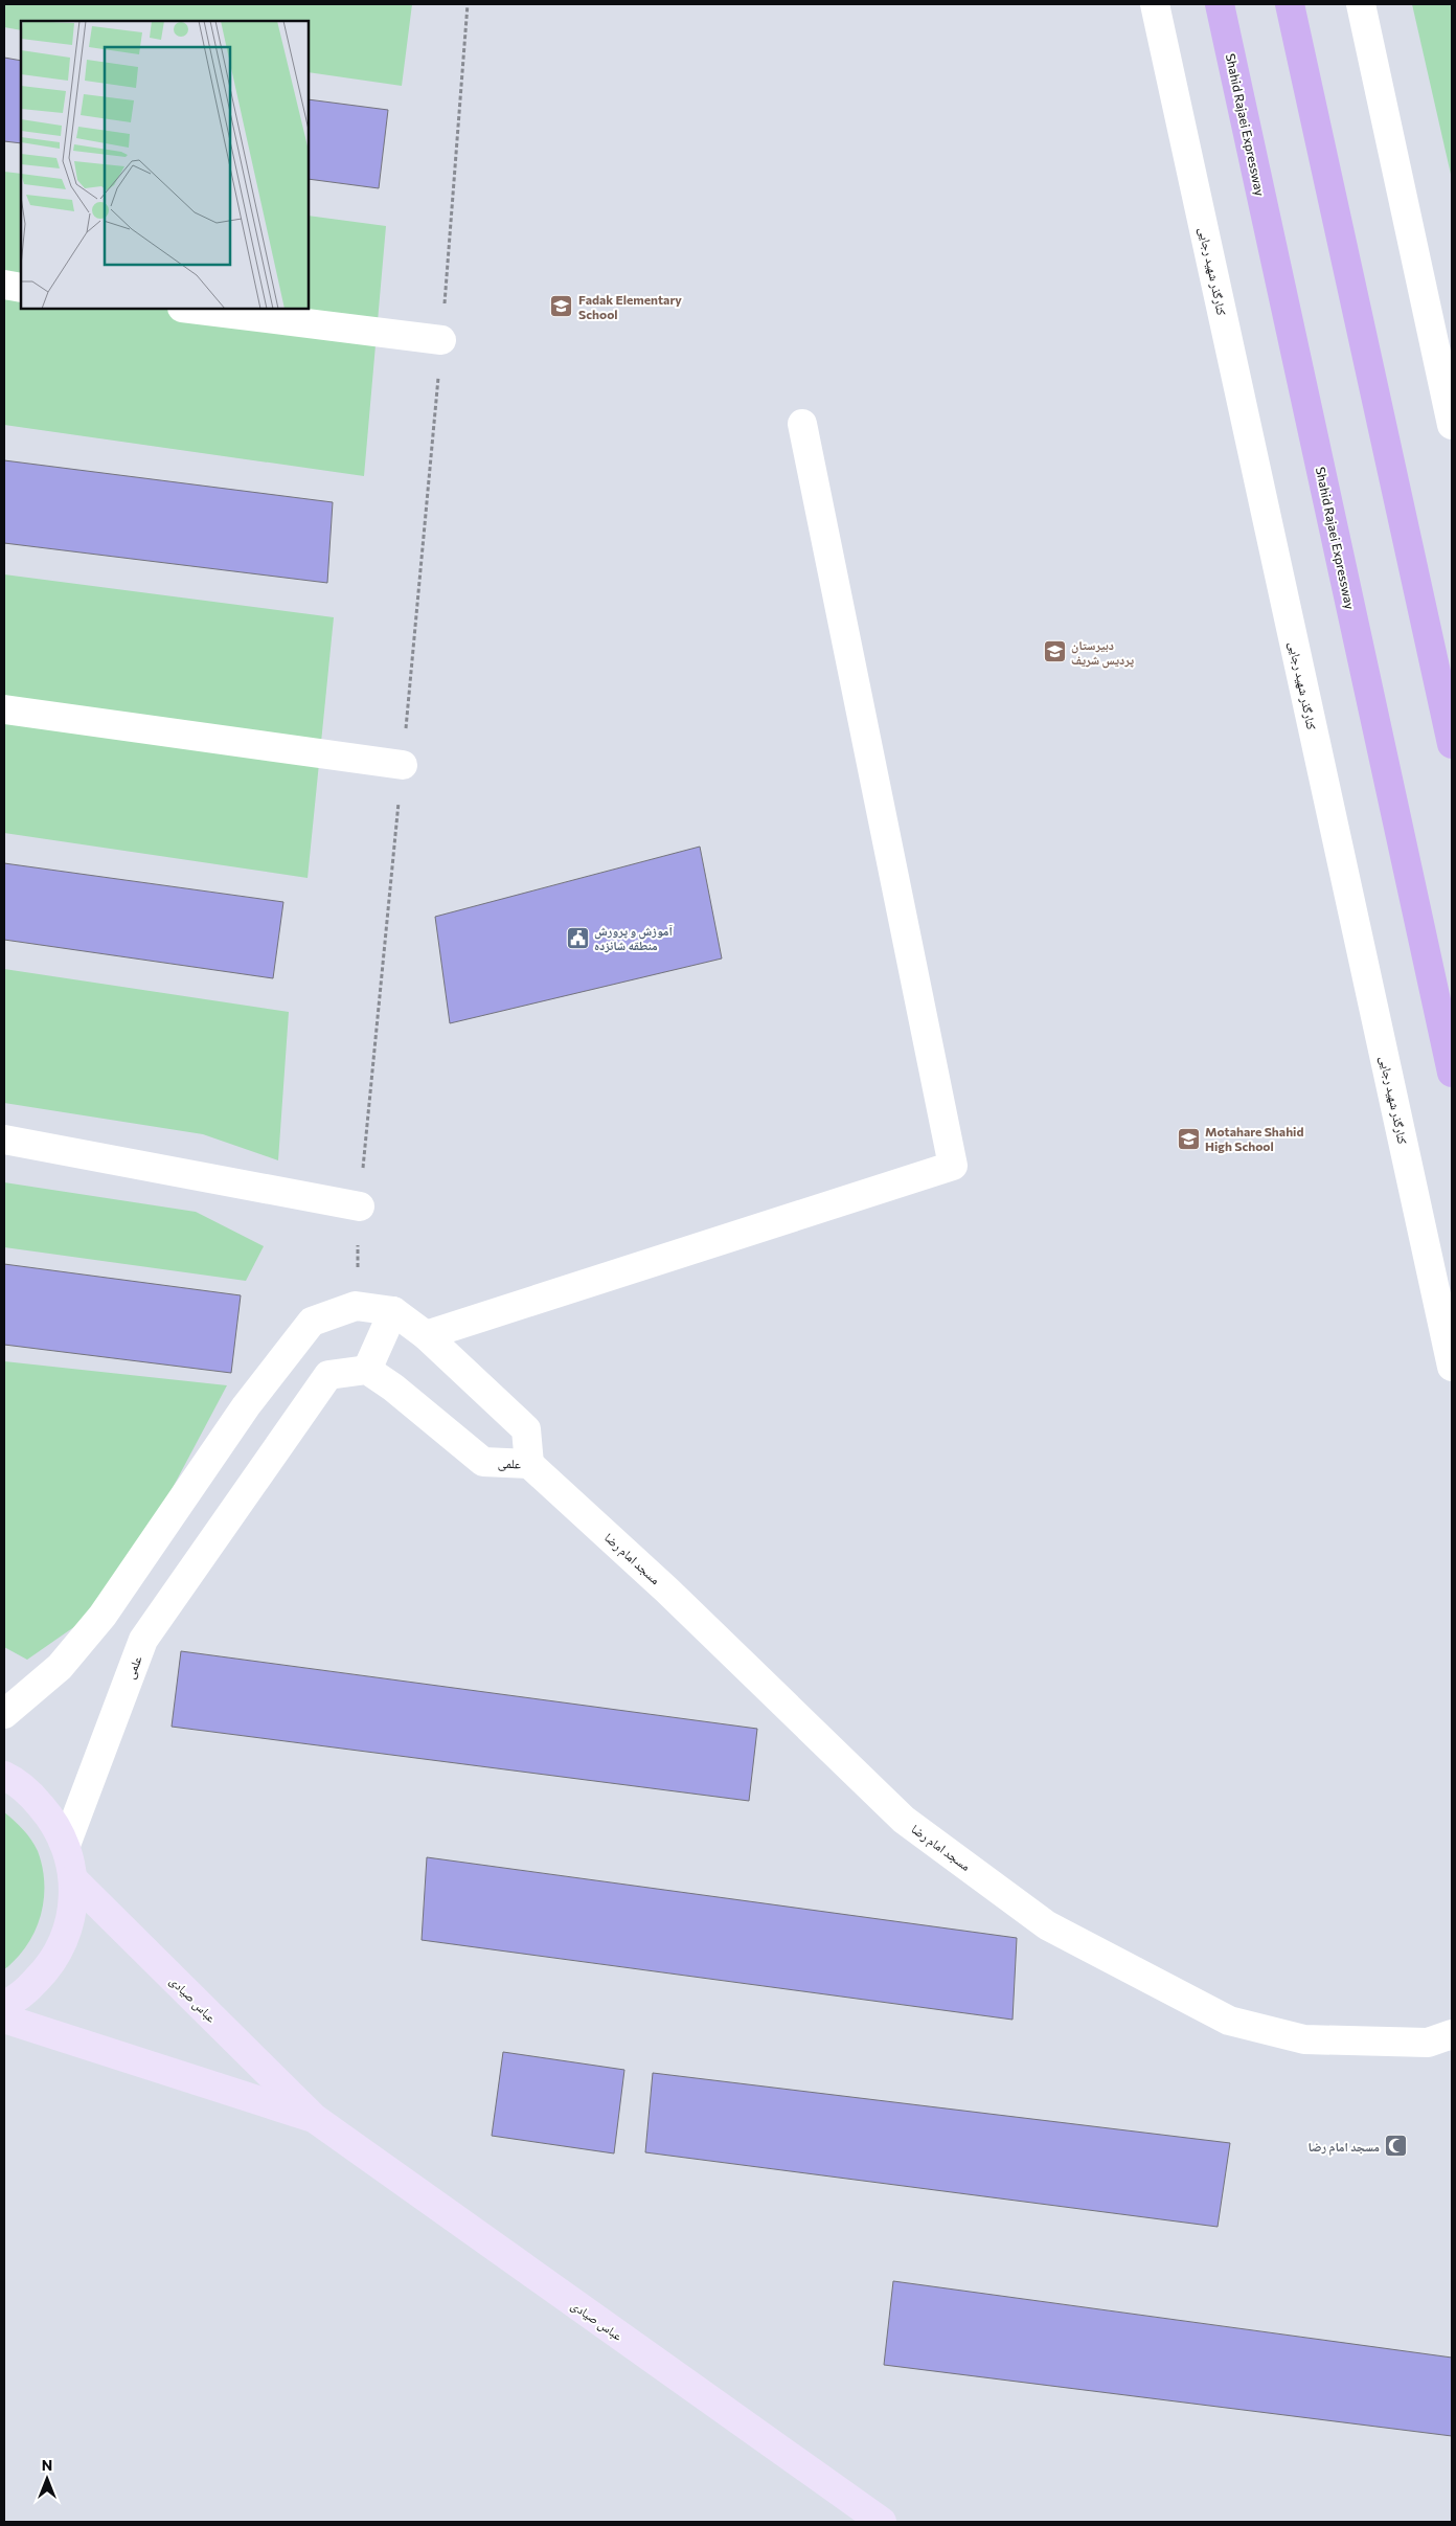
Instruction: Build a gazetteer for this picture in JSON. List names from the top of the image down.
{
  "streets": {
    "highway": ["Shahid Rajaei Expressway"],
    "main road": ["عباس صیادی"],
    "street": ["کنارگذر شهید رجایی", "علمی", "مسجد امام رضا"]
  },
  "crossings": [
    ["علمی", "مسجد امام رضا"]
  ],
  "places": {
    "school or university": ["Fadak Elementary School", "دبیرستان پردیس شریف", "Motahare Shahid High School"],
    "public building": ["آموزش و پرورش منطقه شانزده"],
    "mosque": ["مسجد امام رضا"]
  },
  "north": "top"
}
